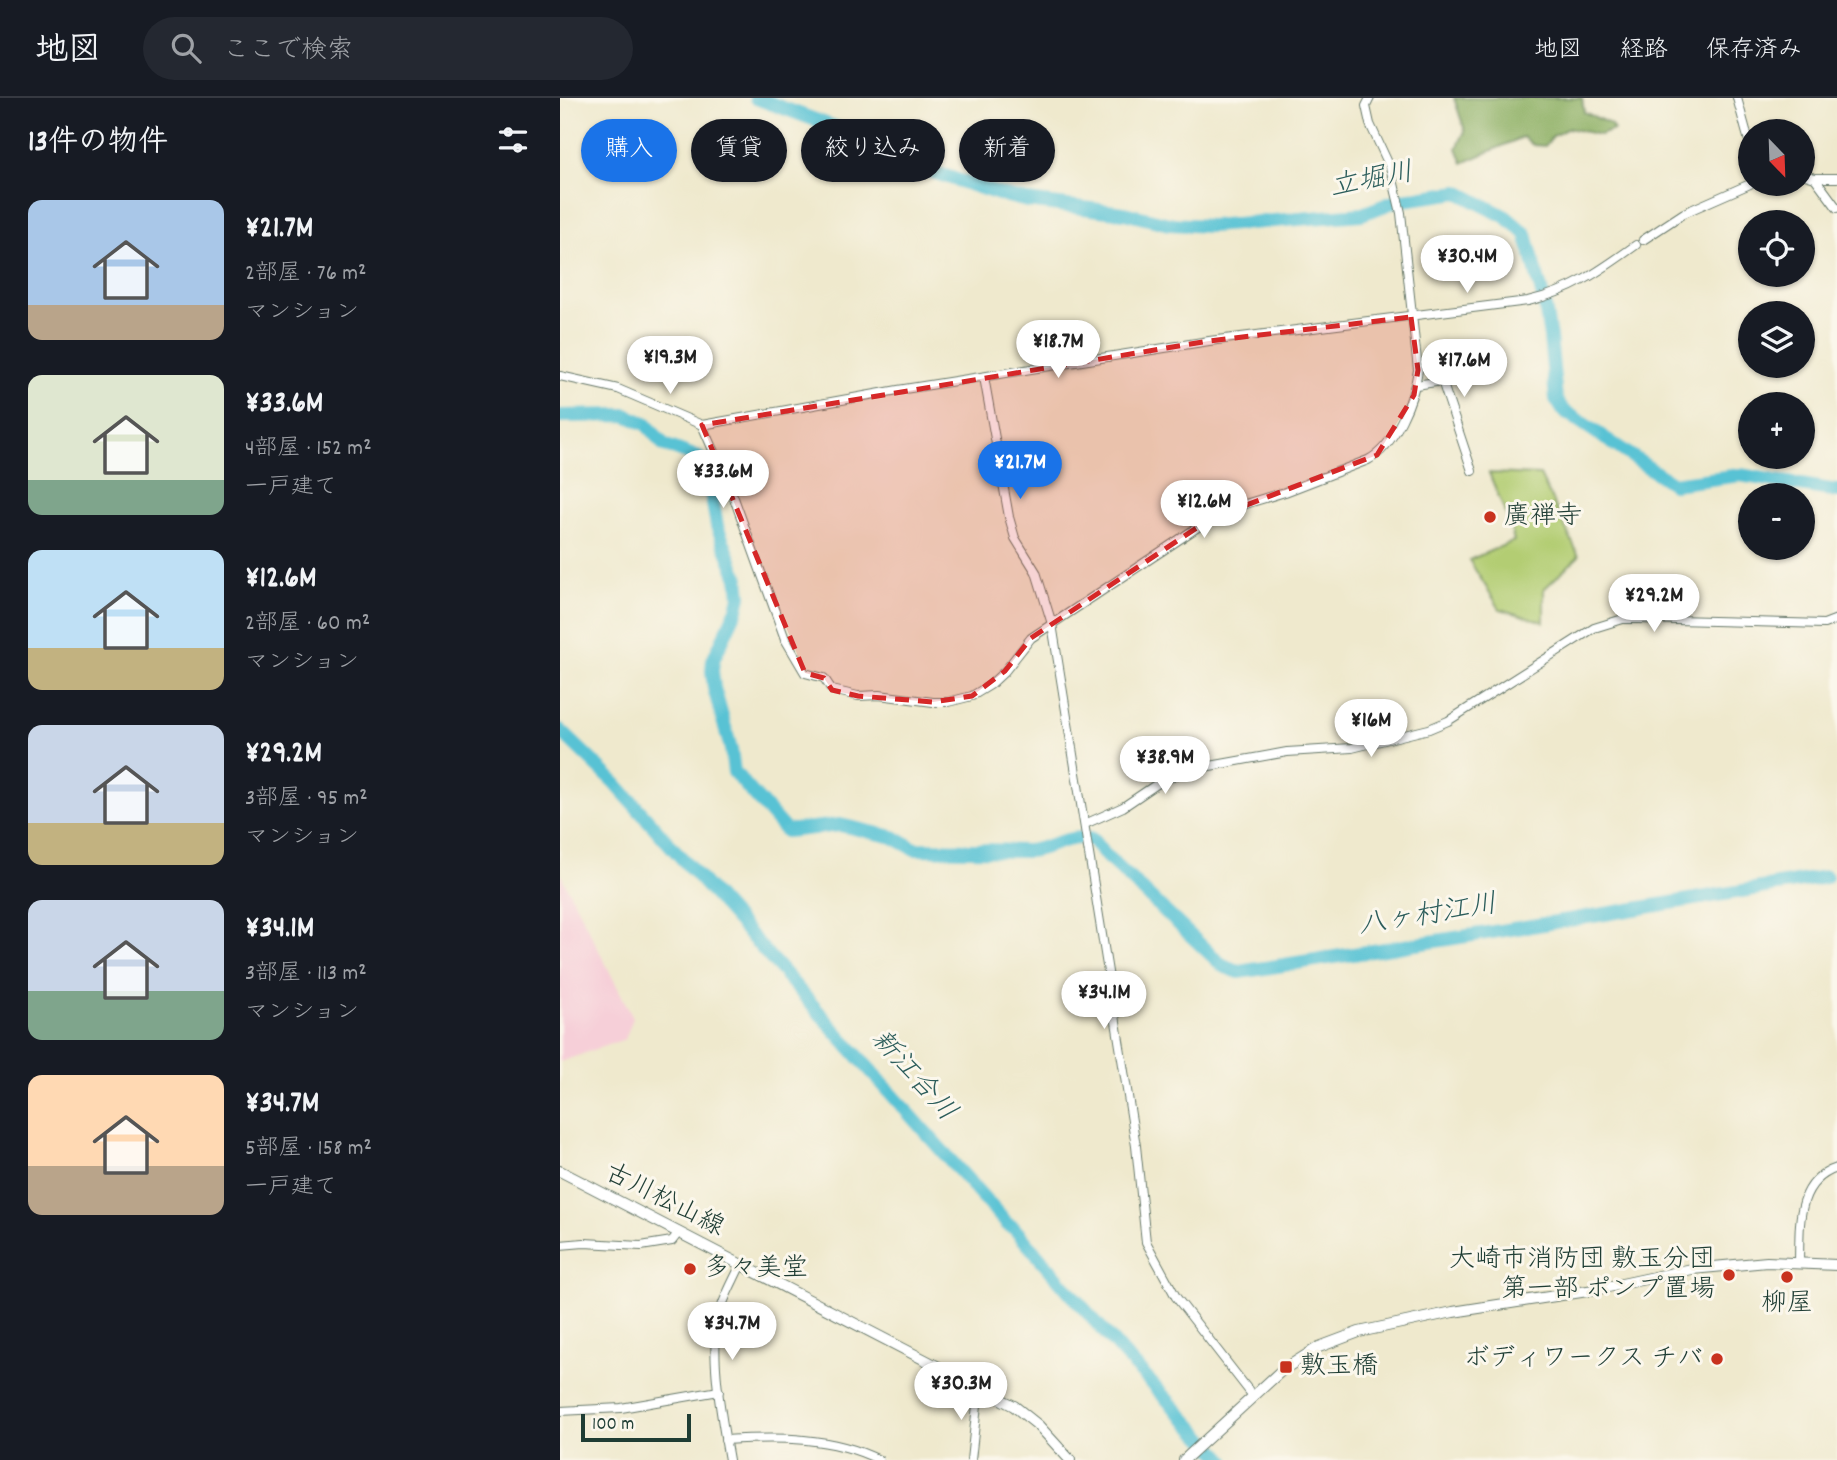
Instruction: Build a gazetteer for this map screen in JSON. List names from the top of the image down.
{
  "streets": {
    "main road": ["古川松山線"]
  },
  "water": ["立堀川", "八ヶ村江川", "新江合川"],
  "places": {
    "other": [
      "廣禅寺",
      "多々美堂",
      "大崎市消防団 敷玉分団 第一部 ポンプ置場",
      "柳屋",
      "ボディワークス チバ"
    ],
    "transit": ["敷玉橋"]
  },
  "scale_bar": "100 m",
  "north": "bottom right",
  "page": {
    "header": "地図",
    "search": "ここで検索",
    "nav": ["地図", "経路", "保存済み"],
    "heading": "13件の物件",
    "map_buttons": ["+", "−"],
    "chip": [
      "購入",
      "賃貸",
      "絞り込み",
      "新着"
    ],
    "list": [
      {
        "name": "¥21.7M",
        "note": "2部屋 · 76 m² · マンション"
      },
      {
        "name": "¥33.6M",
        "note": "4部屋 · 152 m² · 一戸建て"
      },
      {
        "name": "¥12.6M",
        "note": "2部屋 · 60 m² · マンション"
      },
      {
        "name": "¥29.2M",
        "note": "3部屋 · 95 m² · マンション"
      },
      {
        "name": "¥34.1M",
        "note": "3部屋 · 113 m² · マンション"
      },
      {
        "name": "¥34.7M",
        "note": "5部屋 · 158 m² · 一戸建て"
      }
    ],
    "price": [
      "¥30.4M",
      "¥18.7M",
      "¥19.3M",
      "¥17.6M",
      "¥21.7M",
      "¥33.6M",
      "¥12.6M",
      "¥29.2M",
      "¥16M",
      "¥38.9M",
      "¥34.1M",
      "¥34.7M",
      "¥30.3M"
    ],
    "scale": "100 m"
  }
}
